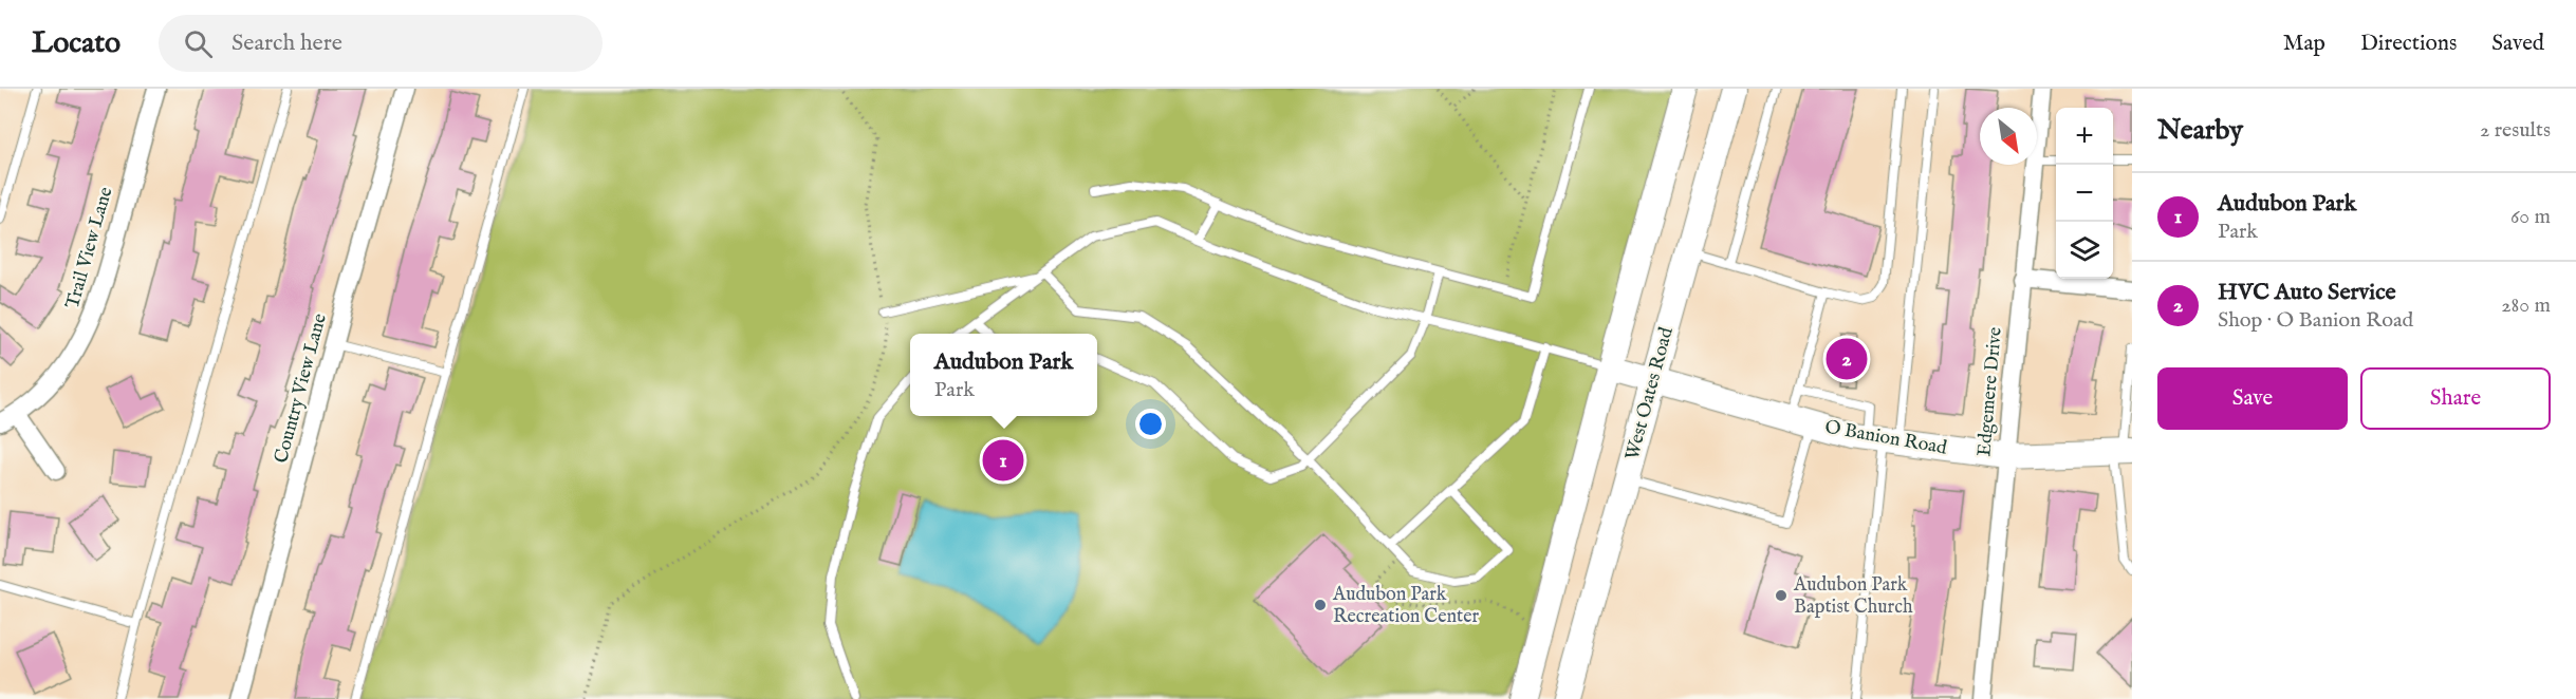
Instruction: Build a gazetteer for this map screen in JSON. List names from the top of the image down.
{
  "streets": {
    "main road": ["West Oates Road", "O Banion Road"],
    "street": ["Trail View Lane", "Country View Lane", "Edgemere Drive"]
  },
  "crossings": [
    ["Edgemere Drive", "O Banion Road"],
    ["West Oates Road", "O Banion Road"]
  ],
  "places": ["Audubon Park Baptist Church", "Audubon Park Recreation Center"],
  "north": "bottom right",
  "page": {
    "header": "Locato",
    "search": "Search here",
    "nav": ["Map", "Directions", "Saved"],
    "heading": ["Nearby", "2 results"],
    "map_buttons": ["+", "−"],
    "list": [
      {
        "mark": "1",
        "name": "Audubon Park",
        "note": "Park",
        "value": "60 m"
      },
      {
        "mark": "2",
        "name": "HVC Auto Service",
        "note": "Shop · O Banion Road",
        "value": "280 m"
      }
    ],
    "popup": ["Audubon Park", "Park"],
    "pins": ["2", "1"],
    "buttons": ["Save", "Share"]
  }
}
